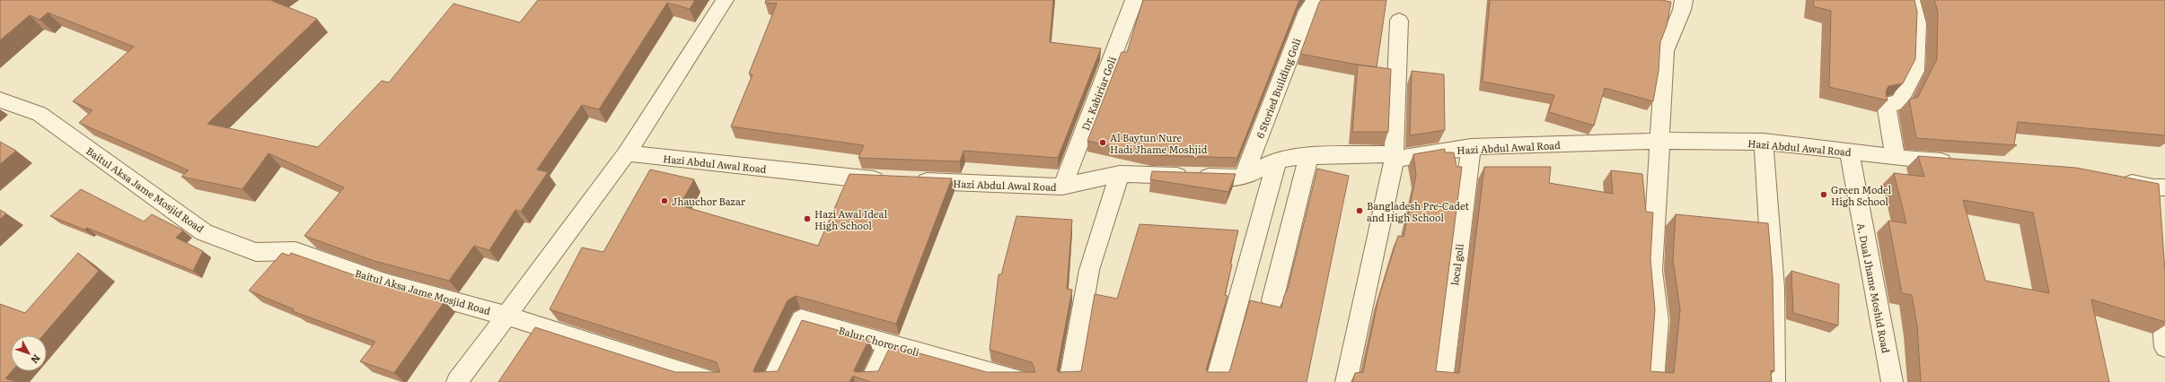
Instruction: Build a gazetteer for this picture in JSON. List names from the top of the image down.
{
  "streets": {
    "street": [
      "6 Storied Building Goli",
      "Dr. Kabiriar Goli",
      "Hazi Abdul Awal Road",
      "Baitul Aksa Jame Mosjid Road",
      "local goli",
      "A. Dual Jhame Moshid Road",
      "Balur Choror Goli"
    ]
  },
  "crossings": [
    ["6 Storied Building Goli", "Hazi Abdul Awal Road"],
    ["Dr. Kabiriar Goli", "Hazi Abdul Awal Road"],
    ["Hazi Abdul Awal Road", "local goli"],
    ["Hazi Abdul Awal Road", "A. Dual Jhame Moshid Road"]
  ],
  "places": [
    "Al Baytun Nure Hadi Jhame Moshjid",
    "Green Model High School",
    "Jhauchor Bazar",
    "Bangladesh Pre-Cadet and High School",
    "Hazi Awal Ideal High School"
  ],
  "north": "bottom right"
}
